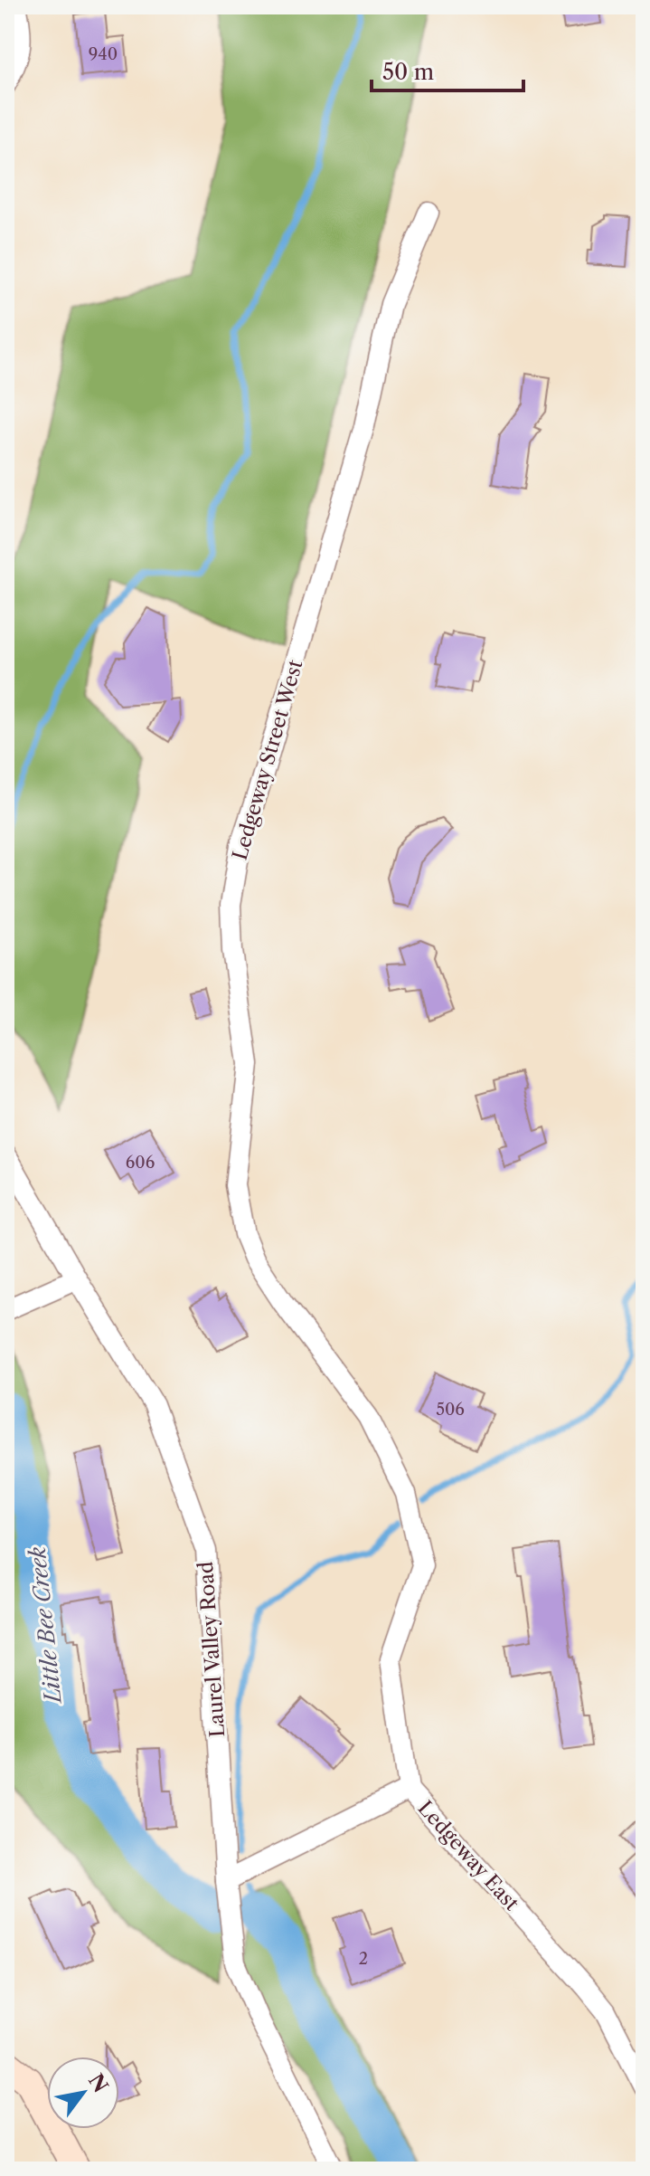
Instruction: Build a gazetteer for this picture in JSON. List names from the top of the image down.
{
  "streets": {
    "street": ["Ledgeway Street West", "Laurel Valley Road", "Ledgeway East"]
  },
  "crossings": [
    ["Ledgeway Street West", "Ledgeway East"],
    ["Laurel Valley Road", "Ledgeway East"]
  ],
  "water": ["Little Bee Creek"],
  "house_numbers": [
    "940",
    "606",
    "506",
    "2"
  ],
  "scale_bar": "50 m",
  "north": "top right"
}
